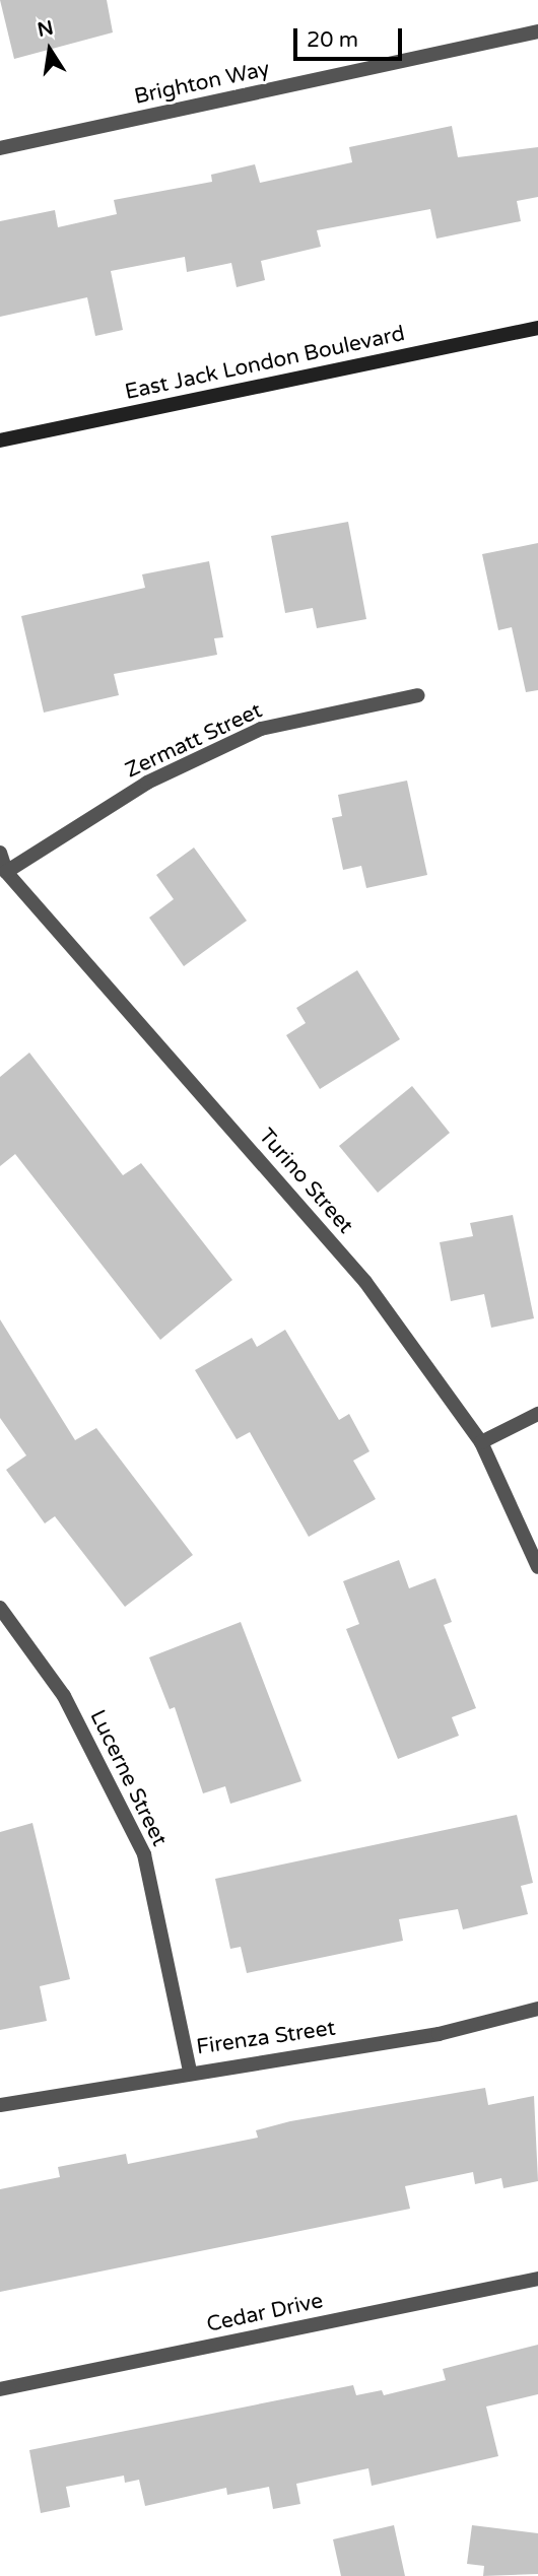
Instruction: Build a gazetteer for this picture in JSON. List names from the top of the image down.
{
  "streets": {
    "main road": ["East Jack London Boulevard"],
    "street": [
      "Brighton Way",
      "Zermatt Street",
      "Turino Street",
      "Lucerne Street",
      "Firenza Street",
      "Cedar Drive"
    ]
  },
  "crossings": [
    ["Zermatt Street", "Turino Street"],
    ["Lucerne Street", "Firenza Street"]
  ],
  "scale_bar": "20 m",
  "north": "top"
}
